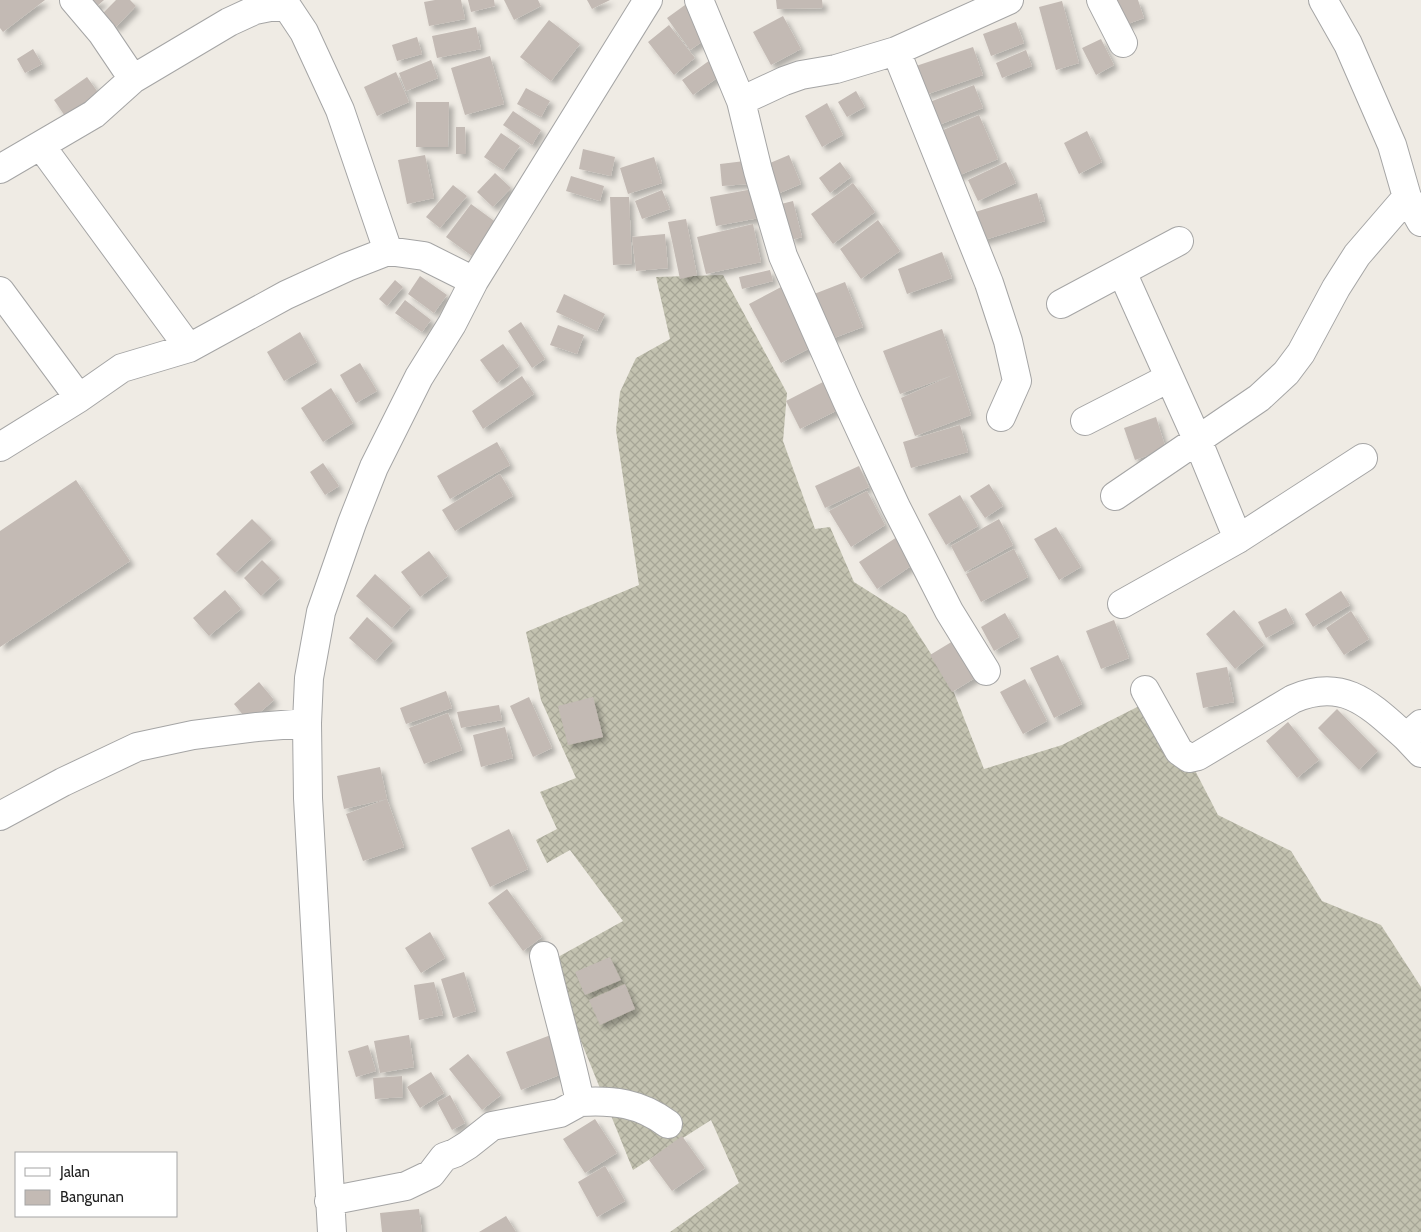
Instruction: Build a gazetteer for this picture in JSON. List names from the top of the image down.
{
  "legend": ["Jalan", "Bangunan"]
}
